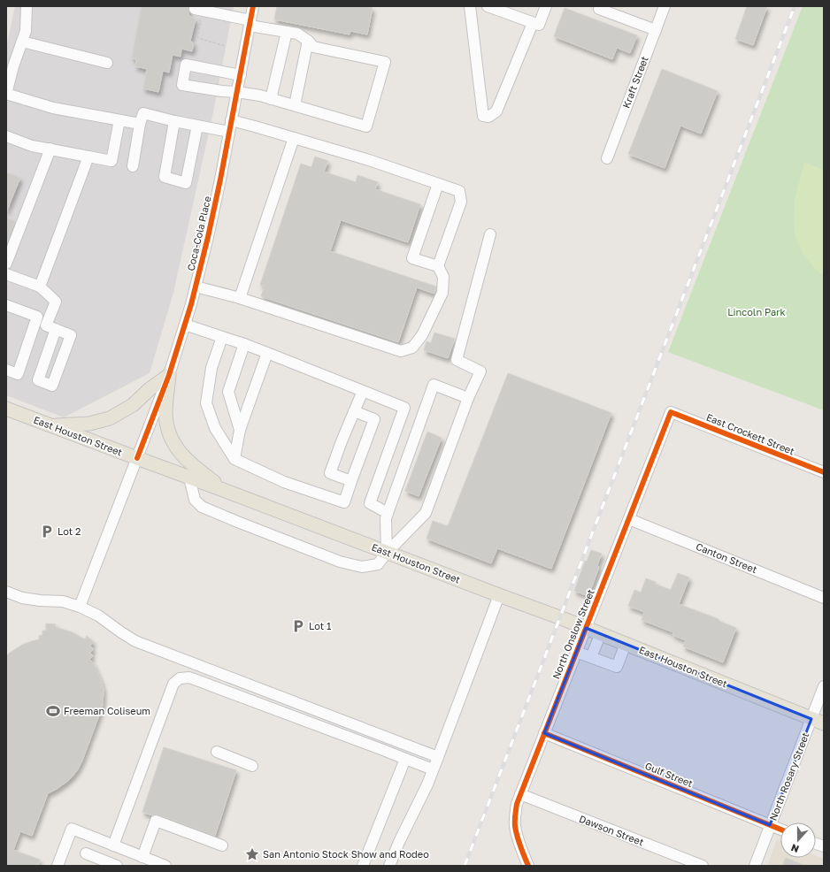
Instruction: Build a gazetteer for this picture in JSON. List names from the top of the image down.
{
  "streets": {
    "main road": ["East Houston Street"],
    "street": [
      "Kraft Street",
      "Coca-Cola Place",
      "East Crockett Street",
      "Canton Street",
      "North Onslow Street",
      "Gulf Street",
      "North Rosary Street",
      "Dawson Street"
    ]
  },
  "crossings": [
    ["Coca-Cola Place", "East Houston Street"],
    ["East Crockett Street", "North Onslow Street"],
    ["East Houston Street", "North Onslow Street"],
    ["East Houston Street", "North Rosary Street"],
    ["Canton Street", "North Onslow Street"],
    ["North Onslow Street", "Gulf Street"],
    ["North Onslow Street", "Dawson Street"],
    ["Gulf Street", "North Rosary Street"]
  ],
  "parks": ["Lincoln Park"],
  "places": {
    "parking": ["Lot 2", "Lot 1"],
    "sports": ["Freeman Coliseum"],
    "place": ["San Antonio Stock Show and Rodeo"]
  },
  "north": "bottom"
}
